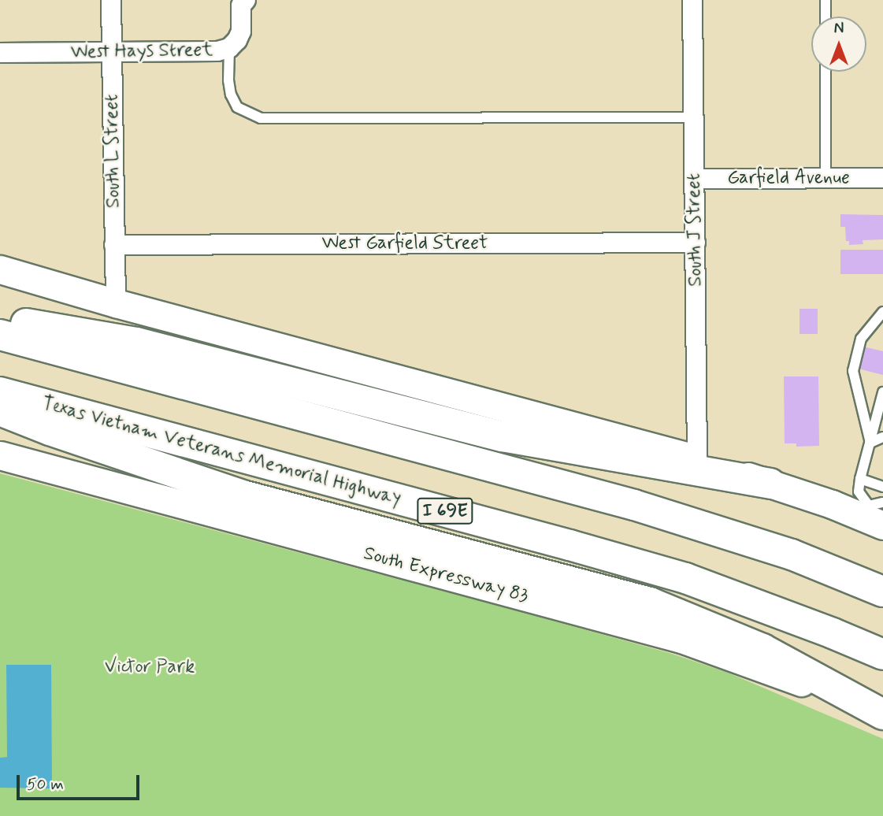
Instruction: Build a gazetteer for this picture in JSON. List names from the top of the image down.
{
  "streets": {
    "highway": ["Texas Vietnam Veterans Memorial Highway", "I 69E"],
    "main road": ["South Expressway 83"],
    "street": [
      "West Hays Street",
      "South L Street",
      "Garfield Avenue",
      "South J Street",
      "West Garfield Street"
    ]
  },
  "crossings": [
    ["West Hays Street", "South L Street"],
    ["South L Street", "West Garfield Street"],
    ["Garfield Avenue", "South J Street"],
    ["South J Street", "West Garfield Street"]
  ],
  "parks": ["Victor Park"],
  "scale_bar": "50 m",
  "north": "top"
}
